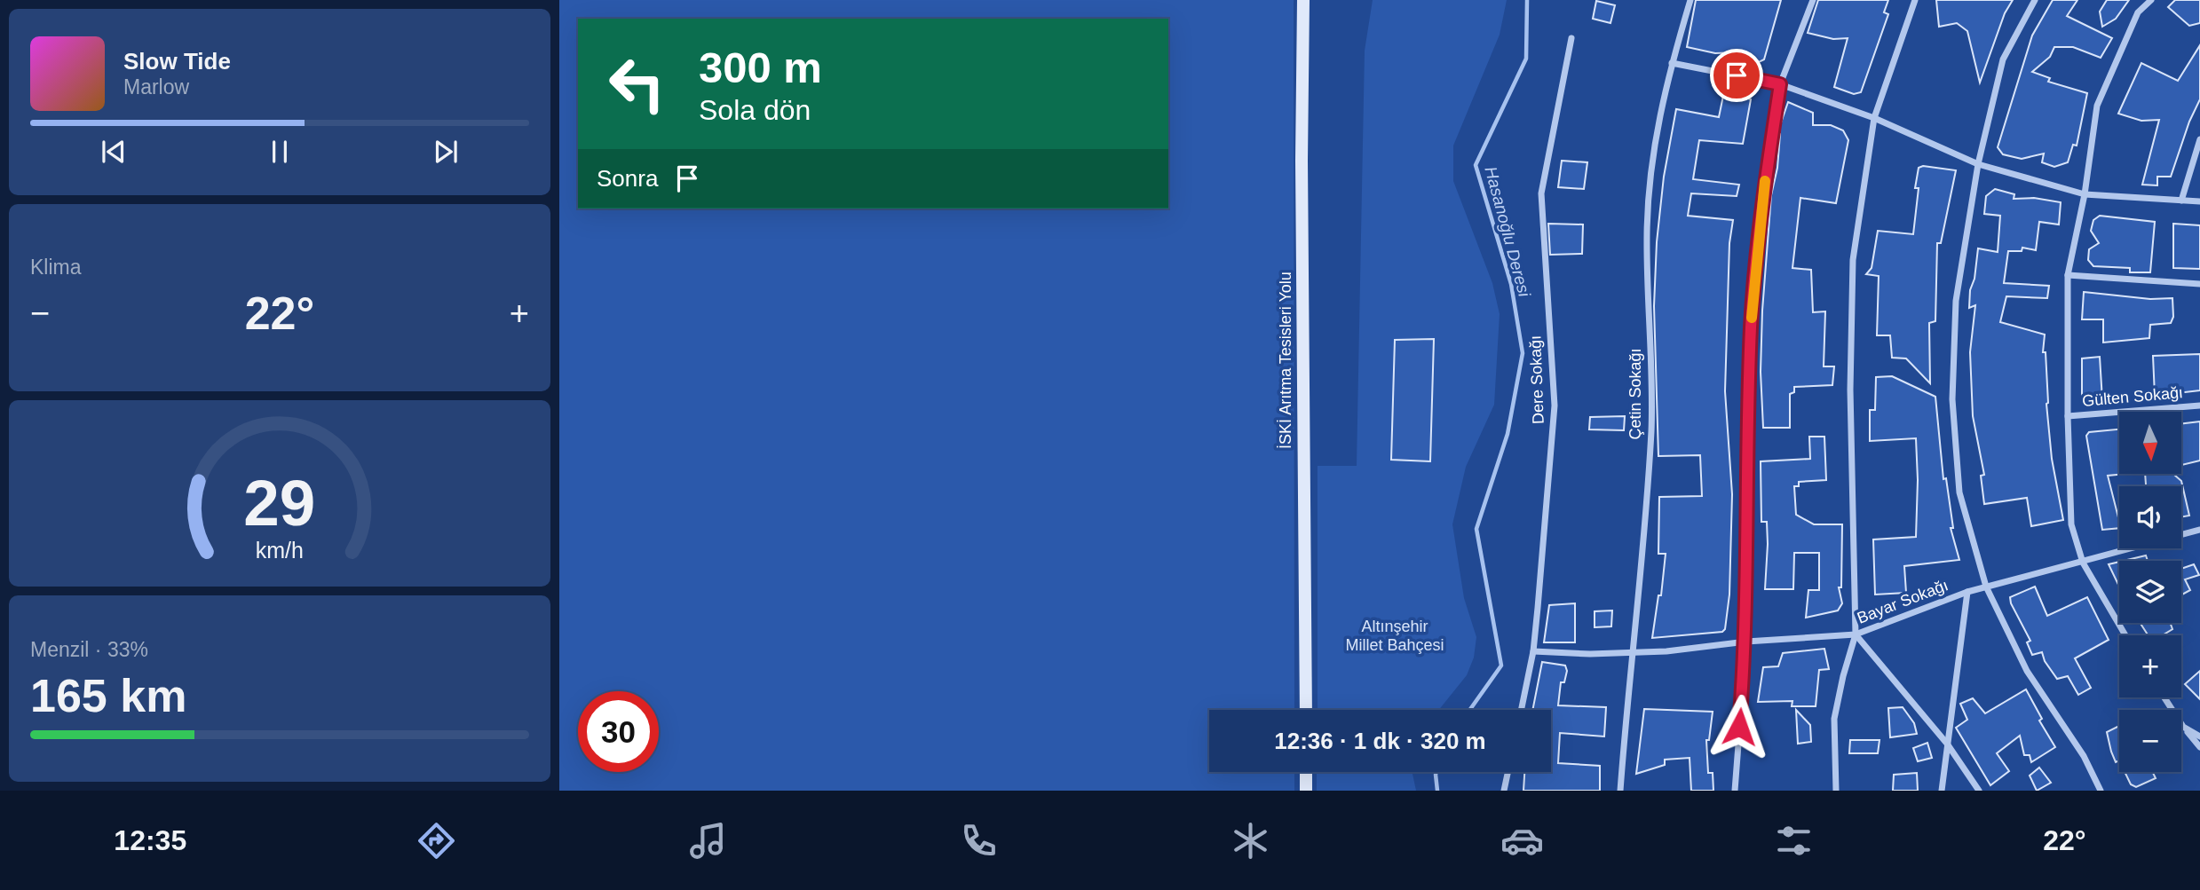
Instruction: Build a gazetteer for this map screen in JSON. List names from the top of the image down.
{
  "streets": {
    "main road": ["İSKİ Arıtma Tesisleri Yolu"],
    "street": [
      "Dere Sokağı",
      "Çetin Sokağı",
      "Gülten Sokağı",
      "Bayar Sokağı"
    ]
  },
  "crossings": [
    ["Dere Sokağı", "Bayar Sokağı"],
    ["Çetin Sokağı", "Bayar Sokağı"]
  ],
  "water": ["Hasanoğlu Deresi"],
  "parks": ["Altınşehir Millet Bahçesi"],
  "north": "bottom",
  "page": {
    "turn": ["300 m", "Sola dön"],
    "song": ["Slow Tide", "Marlow"],
    "then": "Sonra",
    "tile": [
      "Klima",
      ["Menzil · 33%", "165 km"]
    ],
    "heat": ["−", "22°", "+"],
    "map_buttons": ["+", "−"],
    "limit": "30",
    "trip": "12:36 · 1 dk · 320 m",
    "tabs": ["12:35", "22°"],
    "gauge": ["29", "km/h"]
  }
}
